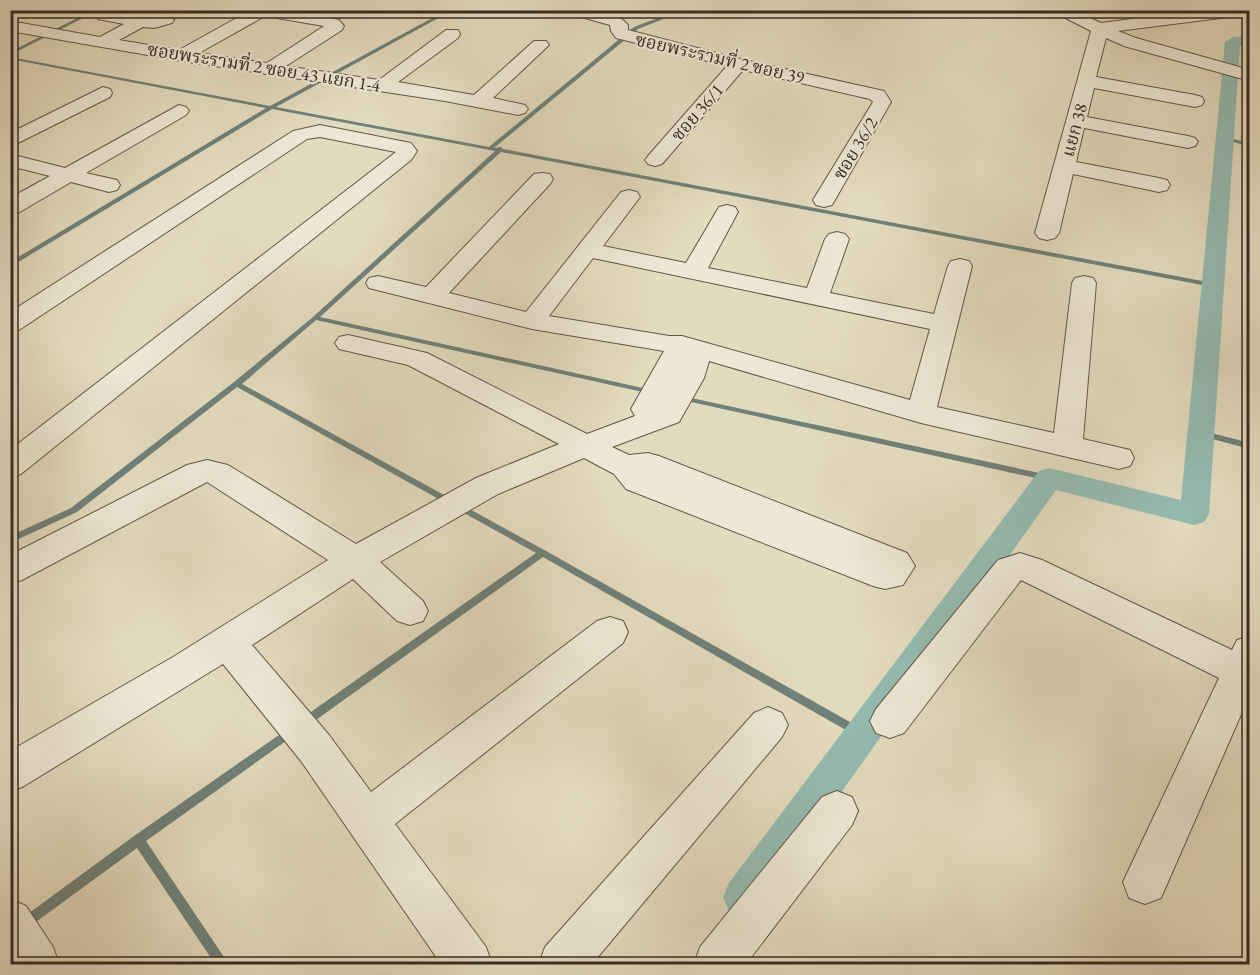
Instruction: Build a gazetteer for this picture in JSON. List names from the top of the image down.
{
  "streets": {
    "street": [
      "ซอยพระรามที่ 2 ซอย 39",
      "ซอยพระรามที่ 2 ซอย 43 แยก 1-4",
      "ซอย 36/1",
      "แยก 38",
      "ซอย 36/2"
    ]
  },
  "crossings": [
    ["ซอยพระรามที่ 2 ซอย 39", "ซอย 36/1"],
    ["ซอยพระรามที่ 2 ซอย 39", "ซอย 36/2"]
  ]
}
